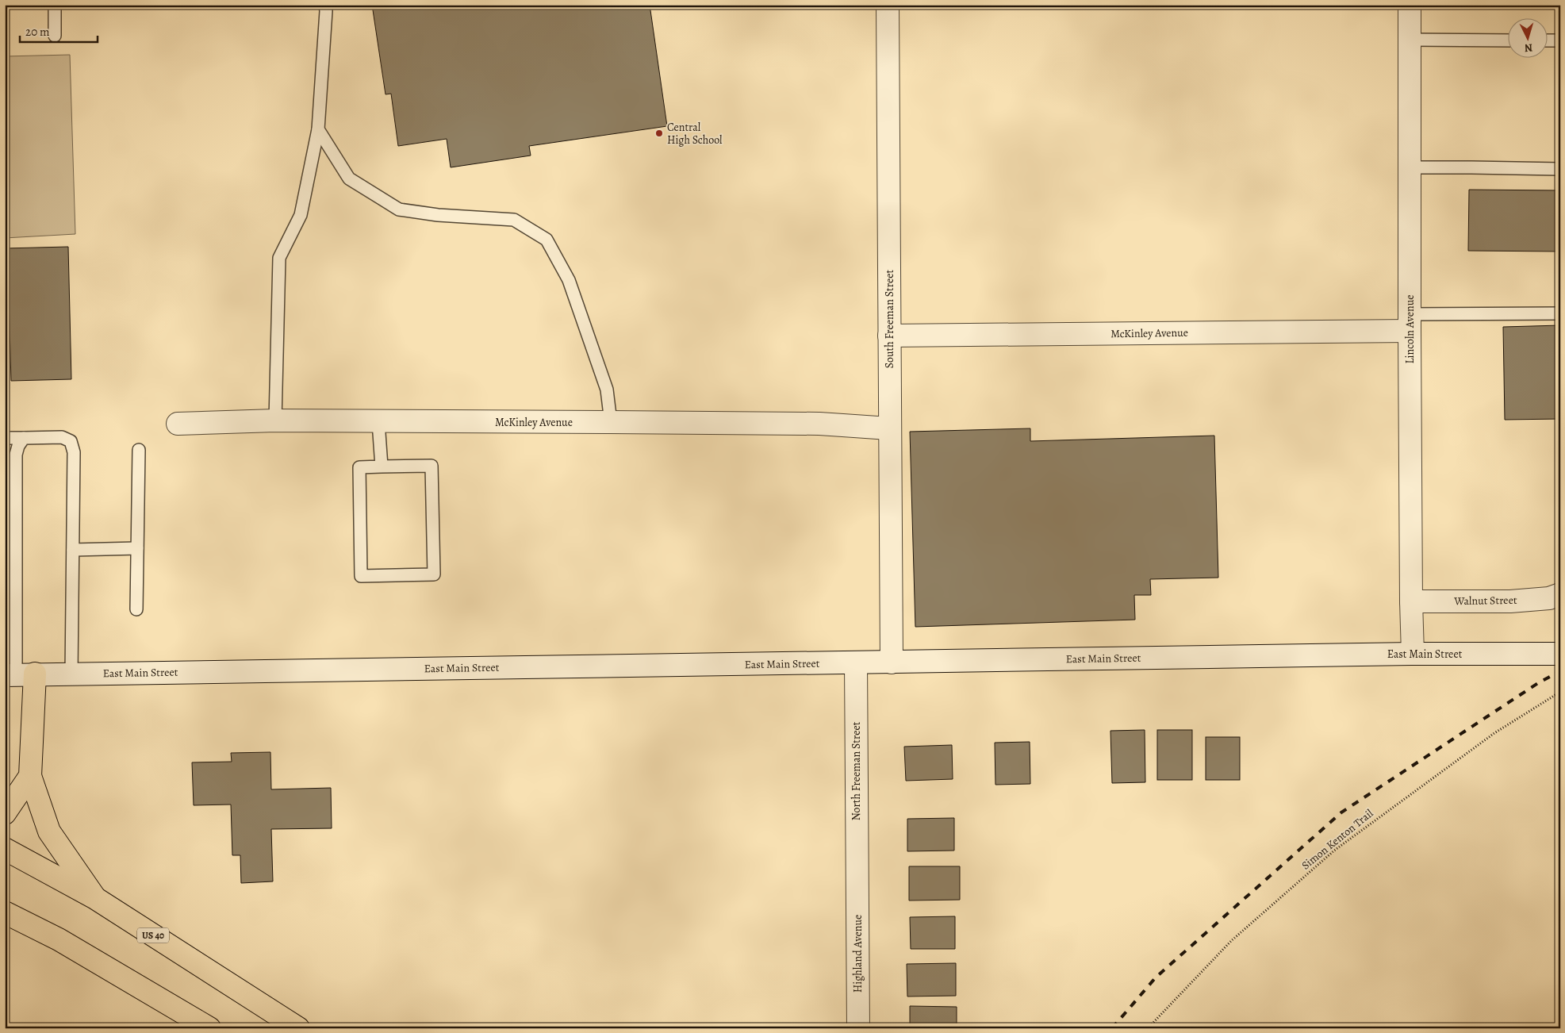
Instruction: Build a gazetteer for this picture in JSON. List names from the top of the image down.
{
  "streets": {
    "main road": ["US 40"],
    "street": [
      "South Freeman Street",
      "Lincoln Avenue",
      "McKinley Avenue",
      "Walnut Street",
      "East Main Street",
      "North Freeman Street",
      "Highland Avenue"
    ],
    "path": ["Simon Kenton Trail"]
  },
  "crossings": [
    ["South Freeman Street", "McKinley Avenue"],
    ["South Freeman Street", "East Main Street"],
    ["Lincoln Avenue", "McKinley Avenue"],
    ["Lincoln Avenue", "Walnut Street"],
    ["Lincoln Avenue", "East Main Street"],
    ["East Main Street", "North Freeman Street"],
    ["North Freeman Street", "Highland Avenue"]
  ],
  "places": ["Central High School"],
  "scale_bar": "20 m",
  "north": "bottom"
}
